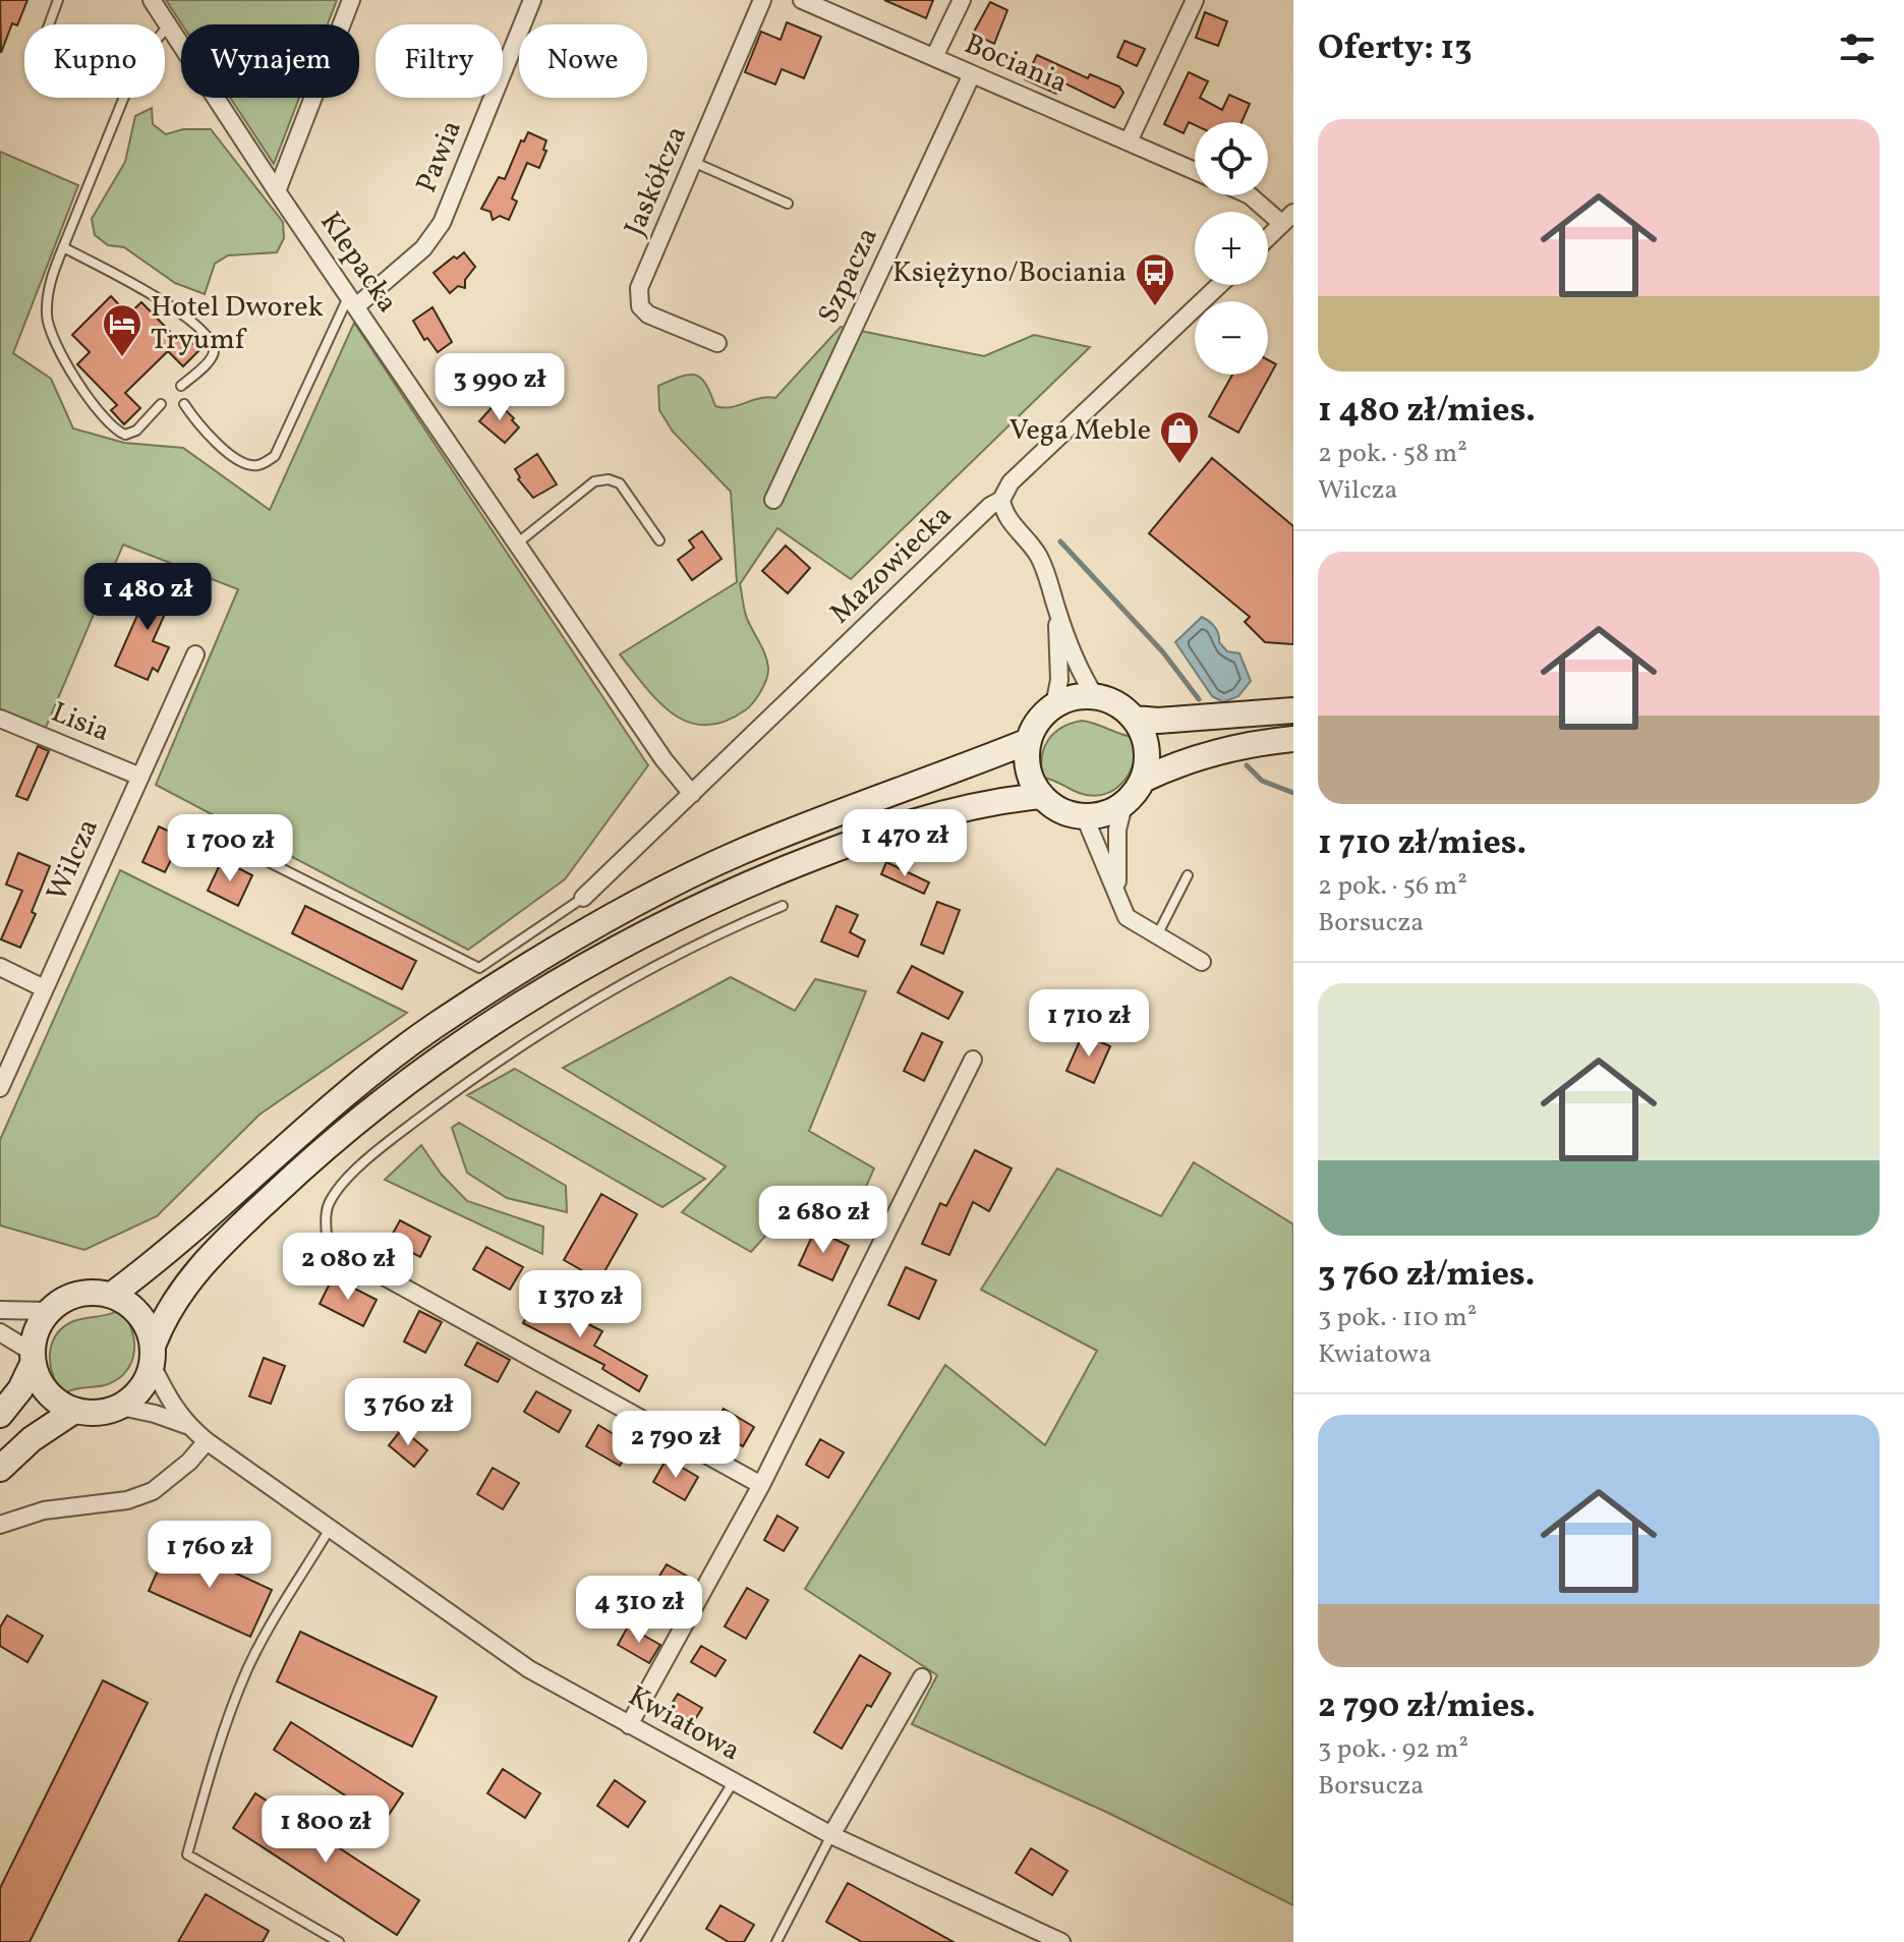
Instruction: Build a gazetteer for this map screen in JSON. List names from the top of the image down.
{
  "streets": {
    "street": [
      "Bociania",
      "Pawia",
      "Jaskółcza",
      "Klepacka",
      "Szpacza",
      "Mazowiecka",
      "Lisia",
      "Wilcza",
      "Kwiatowa"
    ]
  },
  "crossings": [
    ["Bociania", "Szpacza"],
    ["Pawia", "Klepacka"],
    ["Klepacka", "Mazowiecka"],
    ["Lisia", "Wilcza"]
  ],
  "places": {
    "bus stop": ["Księżyno/Bociania"],
    "hotel": ["Hotel Dworek Tryumf"],
    "shop": ["Vega Meble"]
  },
  "page": {
    "heading": "Oferty: 13",
    "chip": [
      "Kupno",
      "Wynajem",
      "Filtry",
      "Nowe"
    ],
    "list": [
      {
        "name": "1 480 zł/mies.",
        "note": "2 pok. · 58 m² · Wilcza"
      },
      {
        "name": "1 710 zł/mies.",
        "note": "2 pok. · 56 m² · Borsucza"
      },
      {
        "name": "3 760 zł/mies.",
        "note": "3 pok. · 110 m² · Kwiatowa"
      },
      {
        "name": "2 790 zł/mies.",
        "note": "3 pok. · 92 m² · Borsucza"
      }
    ],
    "map_buttons": ["+", "−"],
    "price": [
      "3 990 zł",
      "1 480 zł",
      "1 470 zł",
      "1 700 zł",
      "1 710 zł",
      "2 680 zł",
      "2 080 zł",
      "1 370 zł",
      "3 760 zł",
      "2 790 zł",
      "1 760 zł",
      "4 310 zł",
      "1 800 zł"
    ]
  }
}
